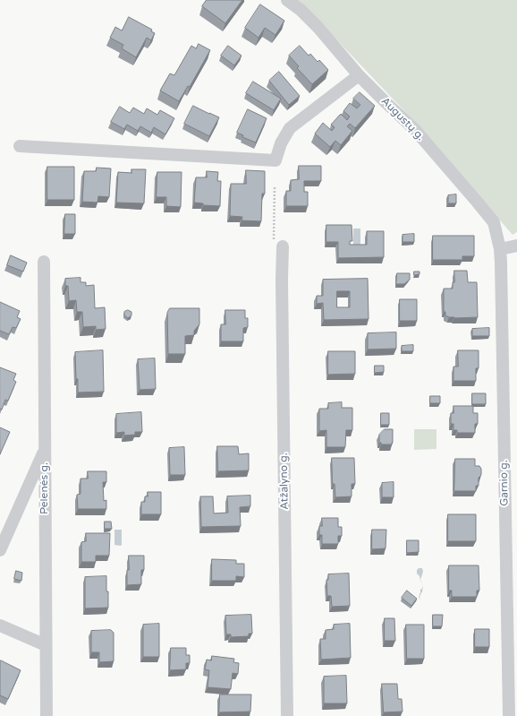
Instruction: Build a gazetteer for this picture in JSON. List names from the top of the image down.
{
  "streets": {
    "street": [
      "Augustų g.",
      "Atžalyno g.",
      "Garnio g.",
      "Pelenės g."
    ]
  },
  "crossings": [
    ["Augustų g.", "Garnio g."]
  ]
}
